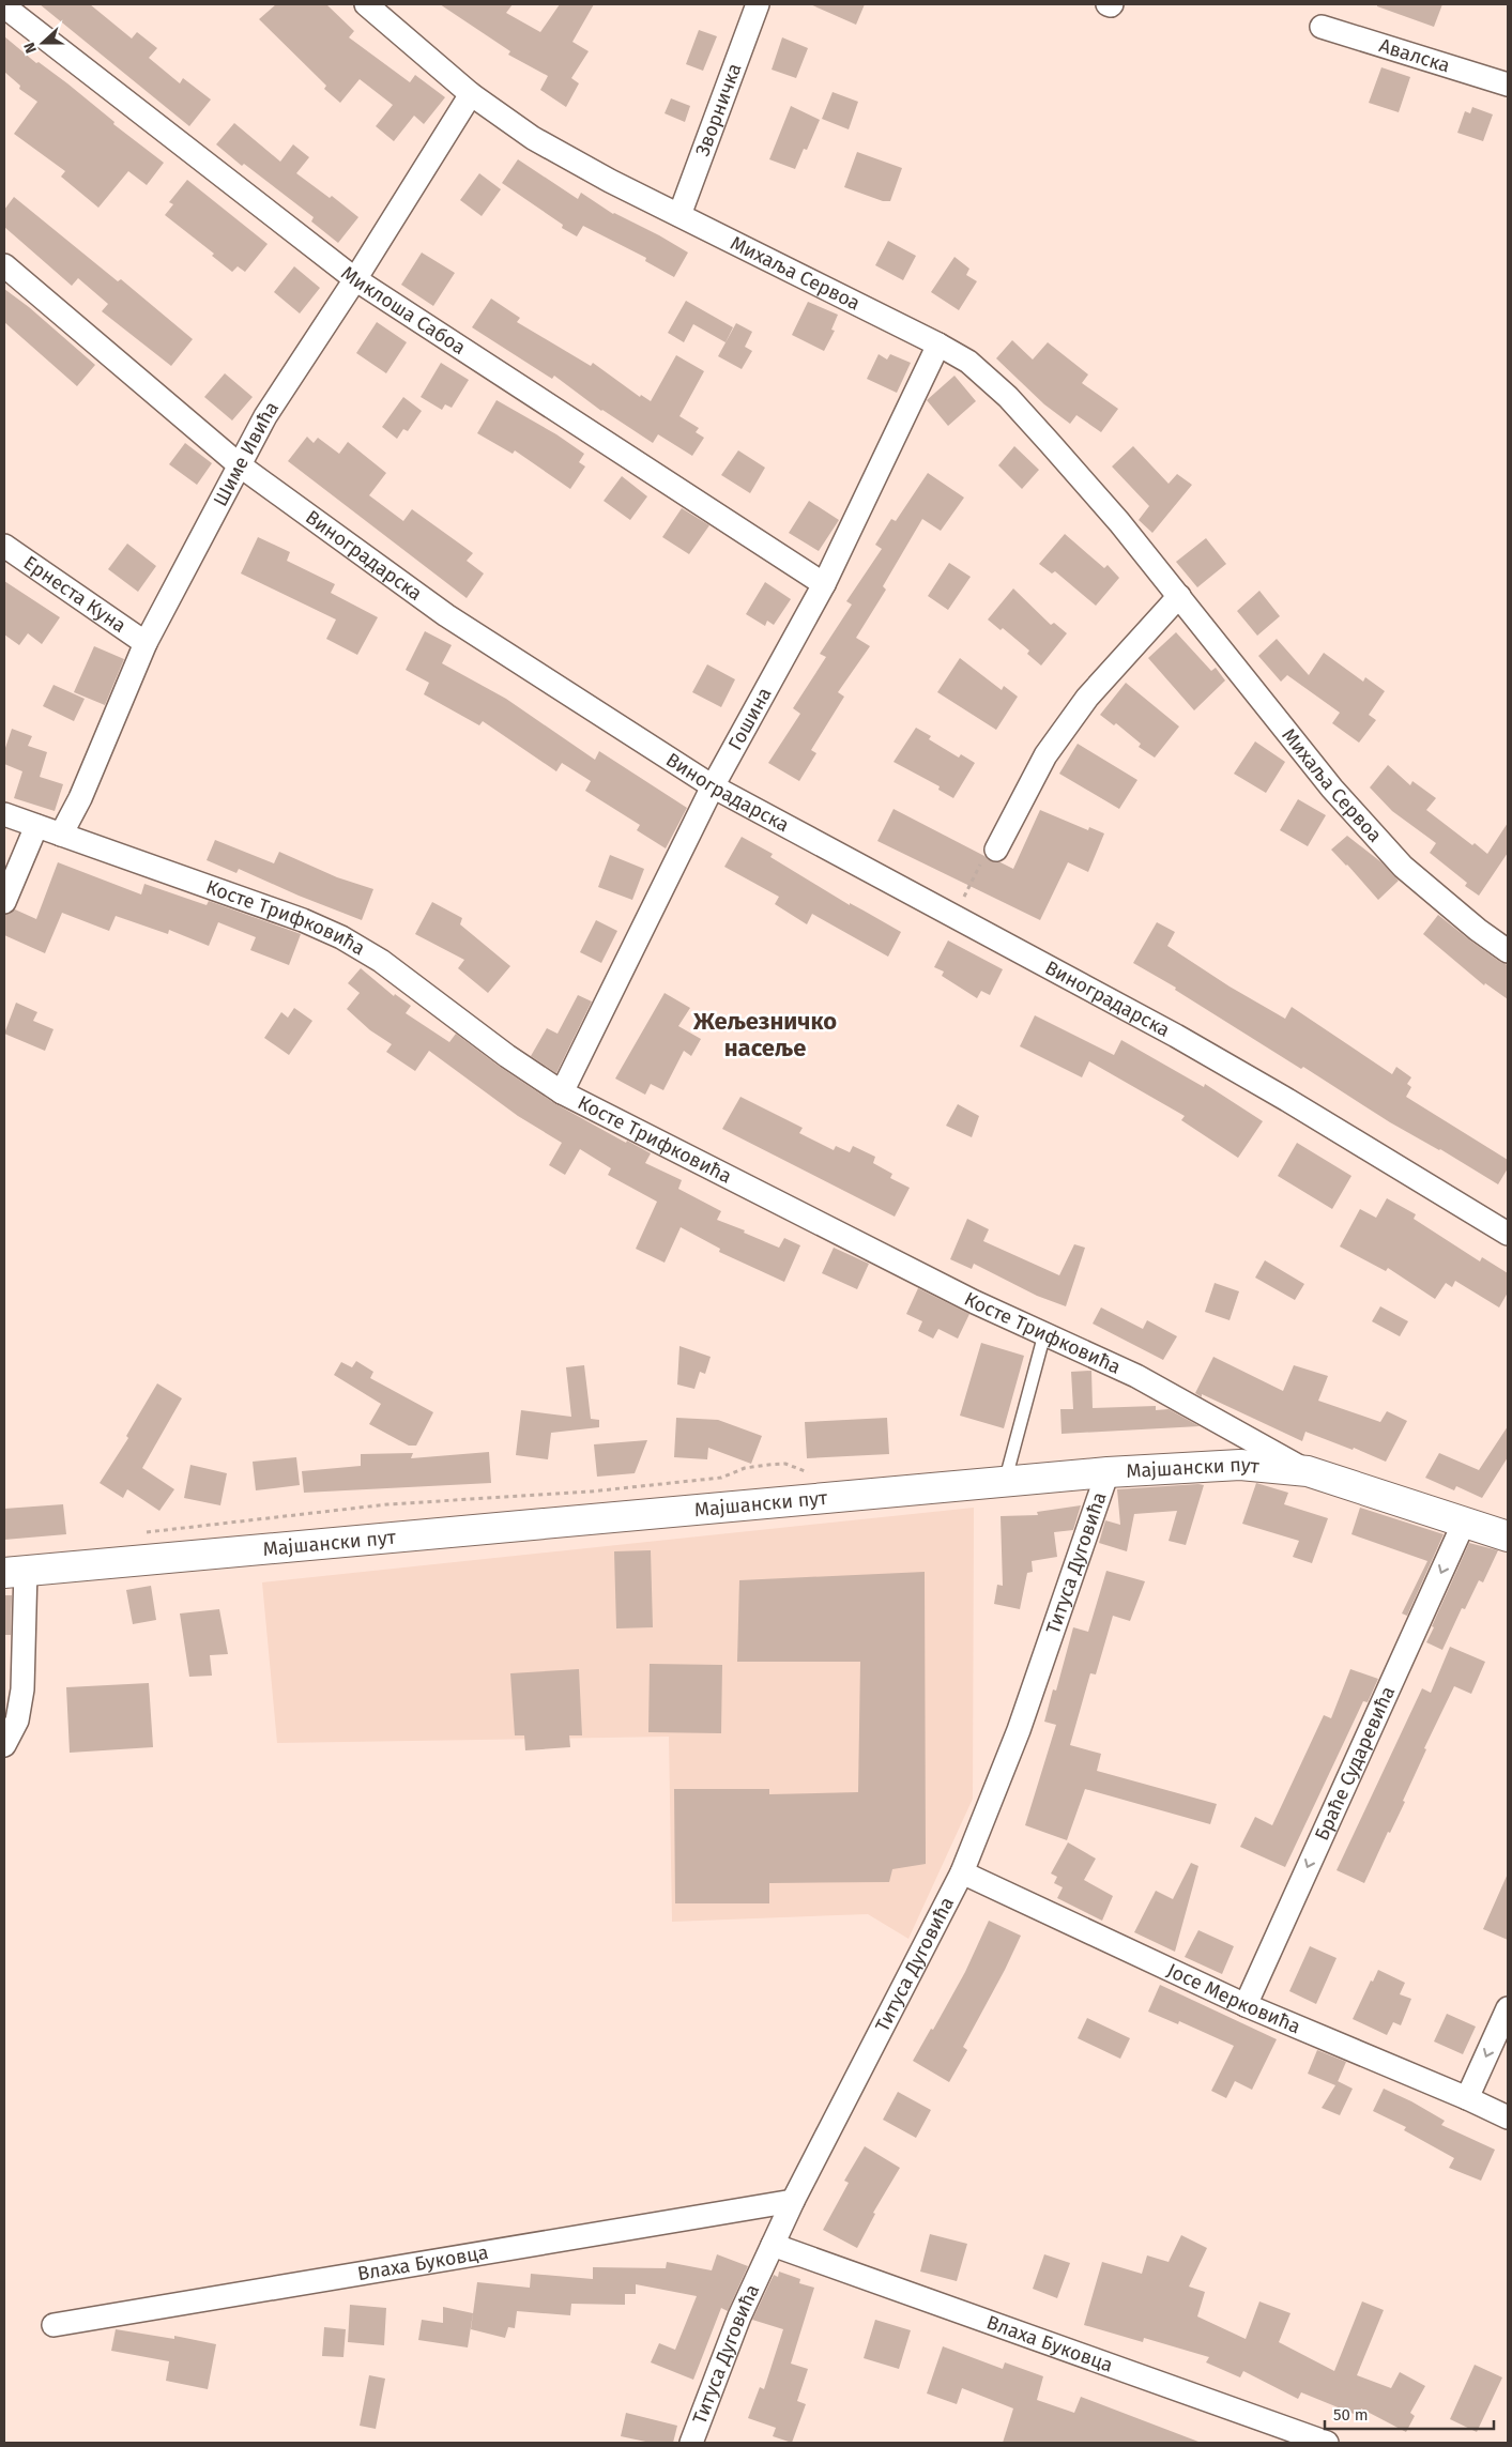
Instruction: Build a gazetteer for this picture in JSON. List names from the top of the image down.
{
  "streets": {
    "street": [
      "Авалска",
      "Зворничка",
      "Михаља Сервоа",
      "Миклоша Сабоа",
      "Шиме Ивића",
      "Виноградарска",
      "Ернеста Куна",
      "Гошина",
      "Косте Трифковића",
      "Мајшански пут",
      "Титуса Дуговића",
      "Браће Сударевића",
      "Јосе Мерковића",
      "Влаха Буковца"
    ]
  },
  "crossings": [
    ["Зворничка", "Михаља Сервоа"],
    ["Михаља Сервоа", "Шиме Ивића"],
    ["Михаља Сервоа", "Гошина"],
    ["Миклоша Сабоа", "Шиме Ивића"],
    ["Миклоша Сабоа", "Гошина"],
    ["Шиме Ивића", "Виноградарска"],
    ["Шиме Ивића", "Ернеста Куна"],
    ["Шиме Ивића", "Косте Трифковића"],
    ["Виноградарска", "Гошина"],
    ["Гошина", "Косте Трифковића"],
    ["Косте Трифковића", "Мајшански пут"],
    ["Мајшански пут", "Титуса Дуговића"],
    ["Мајшански пут", "Браће Сударевића"],
    ["Титуса Дуговића", "Јосе Мерковића"],
    ["Титуса Дуговића", "Влаха Буковца"],
    ["Браће Сударевића", "Јосе Мерковића"]
  ],
  "one_way": ["Браће Сударевића"],
  "districts": ["Жељезничко насеље"],
  "scale_bar": "50 m",
  "north": "left"
}
